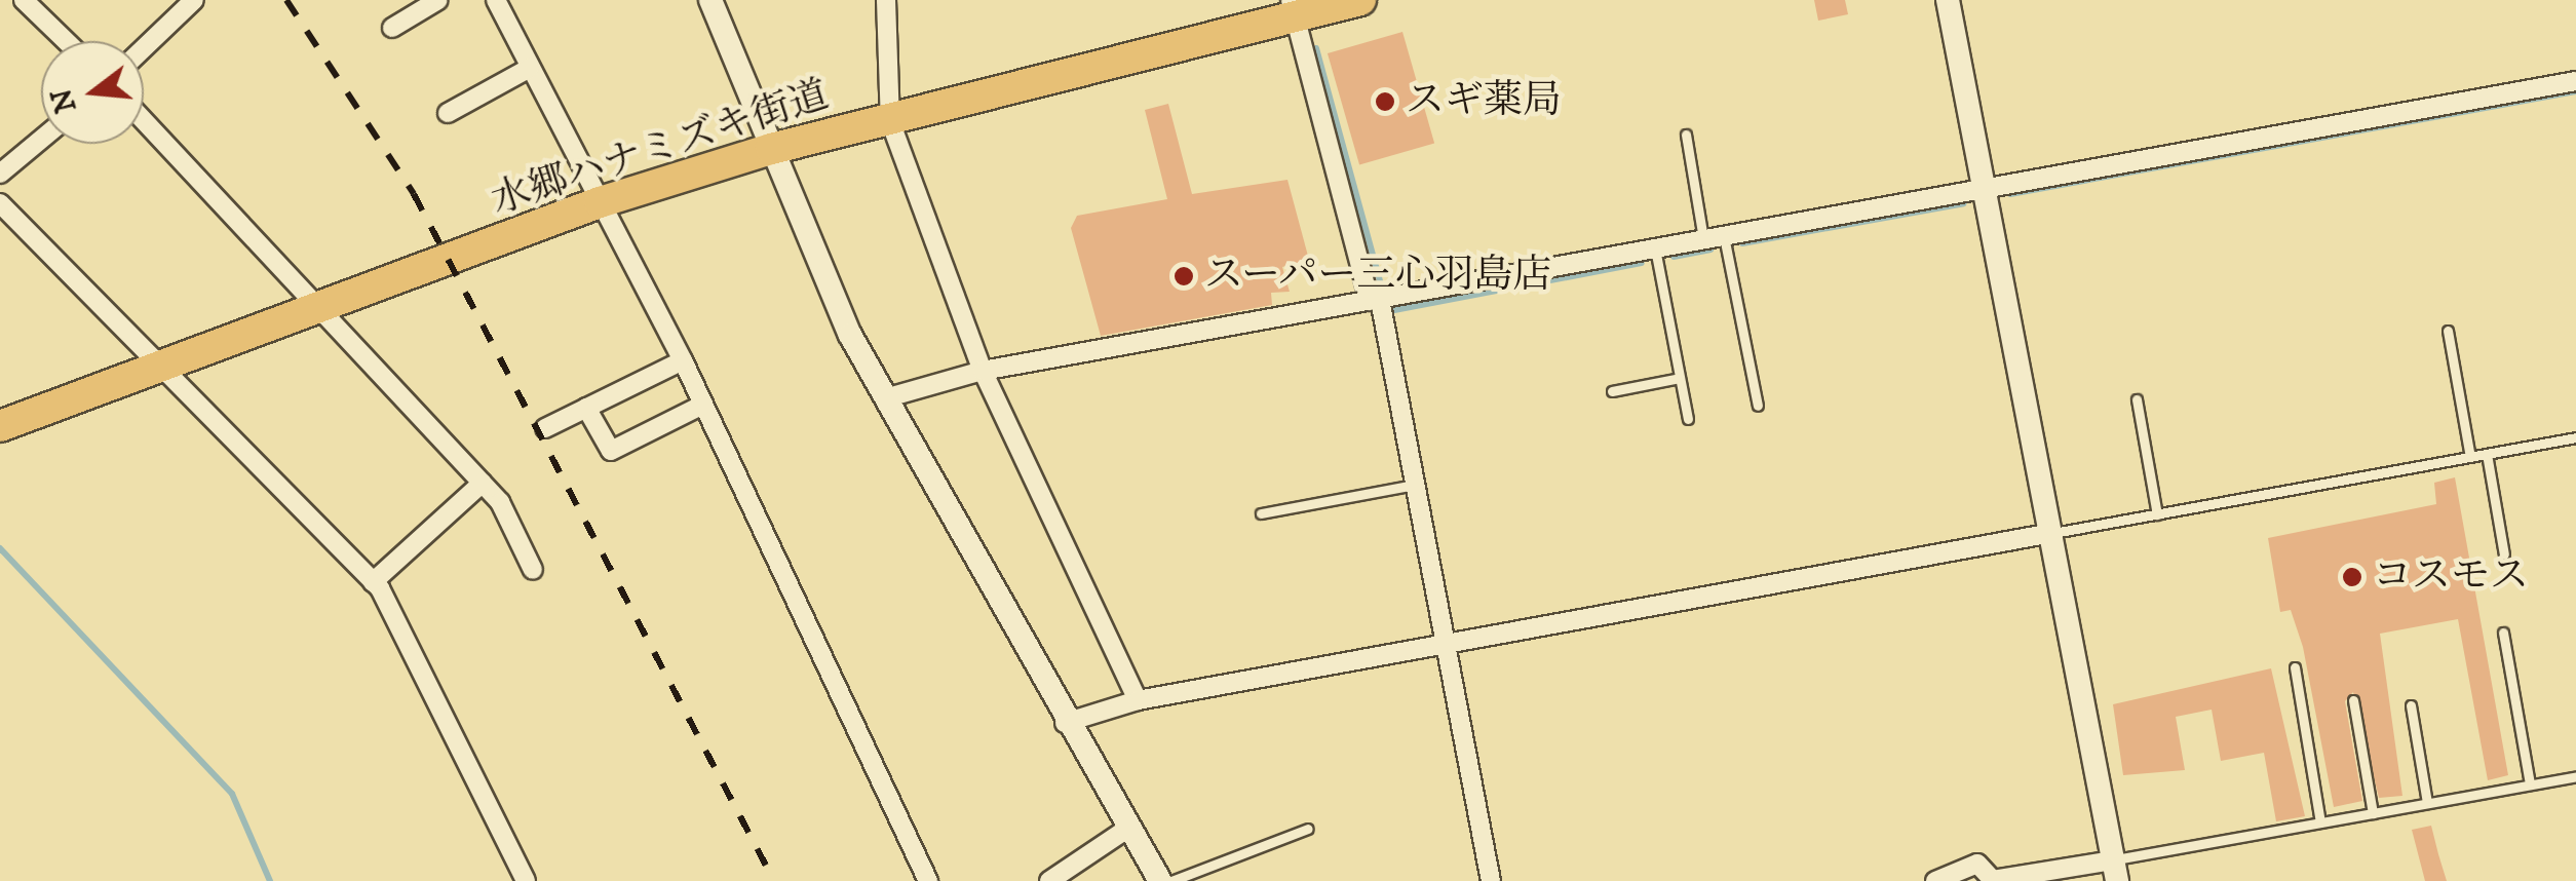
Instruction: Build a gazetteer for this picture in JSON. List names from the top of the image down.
{
  "streets": {
    "main road": ["水郷ハナミズキ街道"]
  },
  "places": ["スギ薬局", "スーパー三心羽島店", "コスモス"],
  "north": "left"
}
